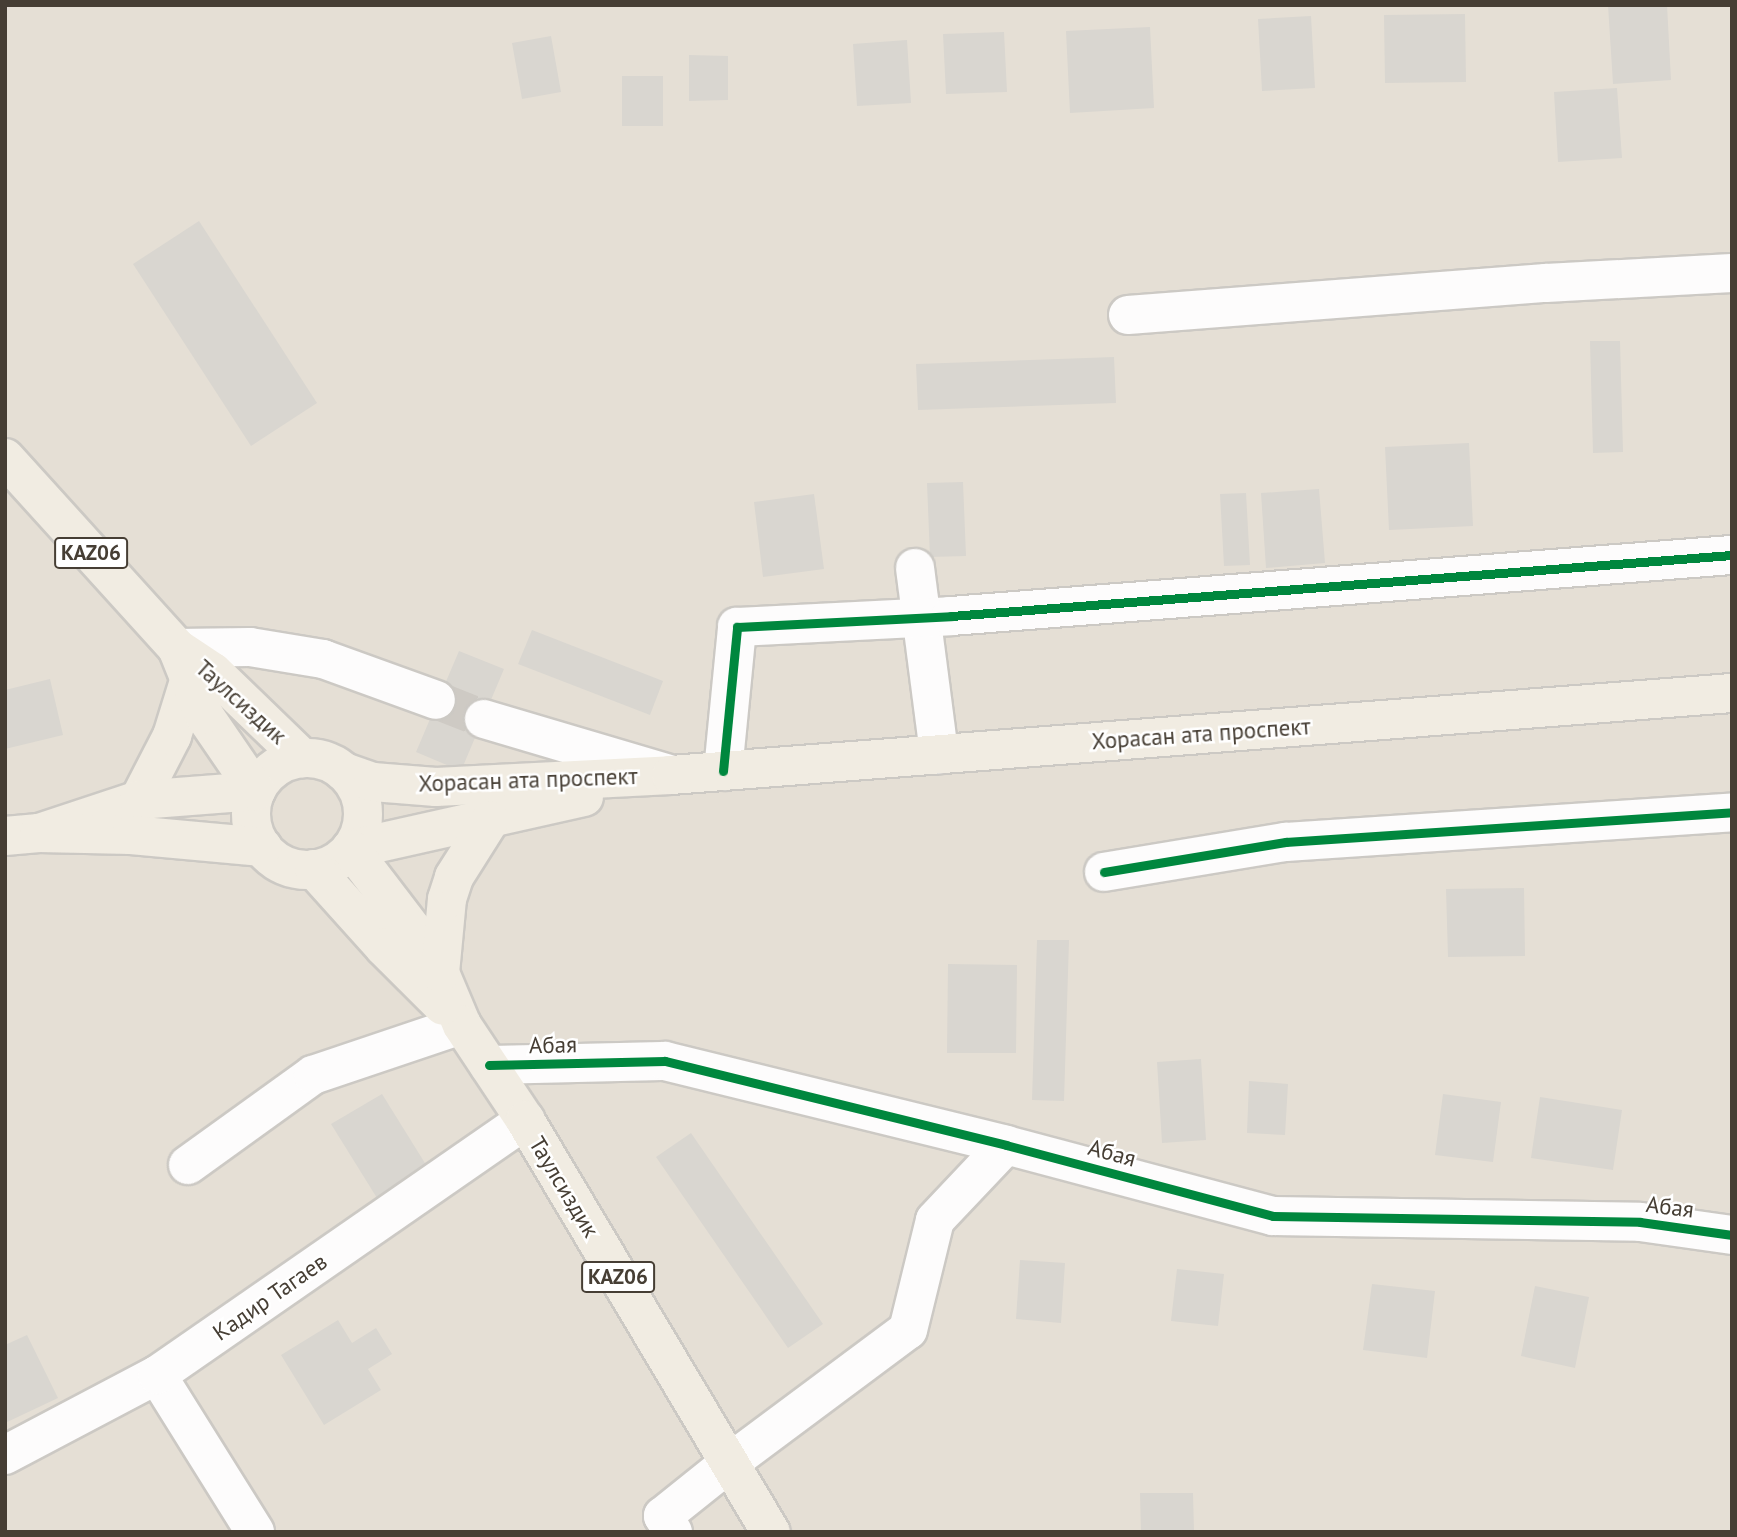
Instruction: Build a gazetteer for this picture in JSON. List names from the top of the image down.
{
  "streets": {
    "main road": ["KAZ06", "Таулсиздик", "Хорасан ата проспект"],
    "street": ["Абая", "Кадир Тагаев"]
  },
  "crossings": [
    ["Таулсиздик", "Хорасан ата проспект"],
    ["Таулсиздик", "Абая"],
    ["Таулсиздик", "Кадир Тагаев"]
  ]
}
